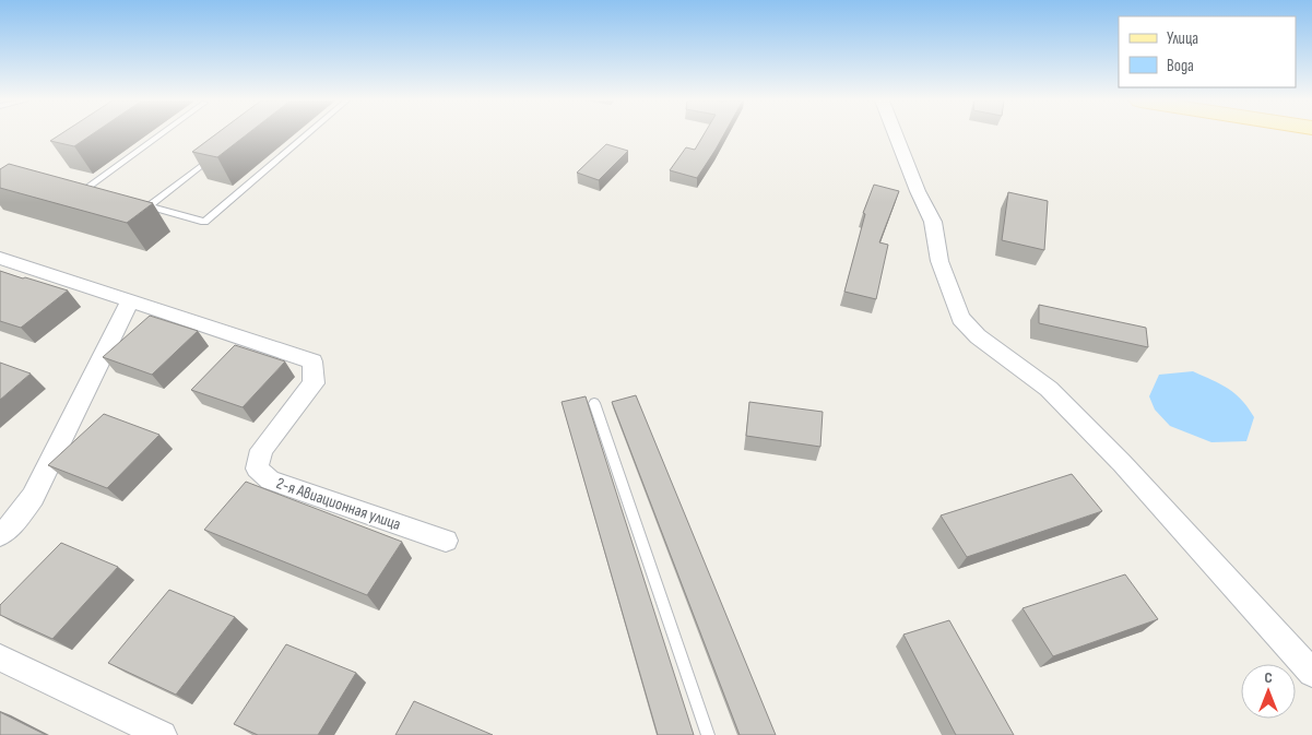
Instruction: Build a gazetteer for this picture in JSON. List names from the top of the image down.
{
  "streets": {
    "street": ["2-я Авиационная улица"]
  },
  "legend": ["Улица", "Вода"],
  "north": "top"
}
